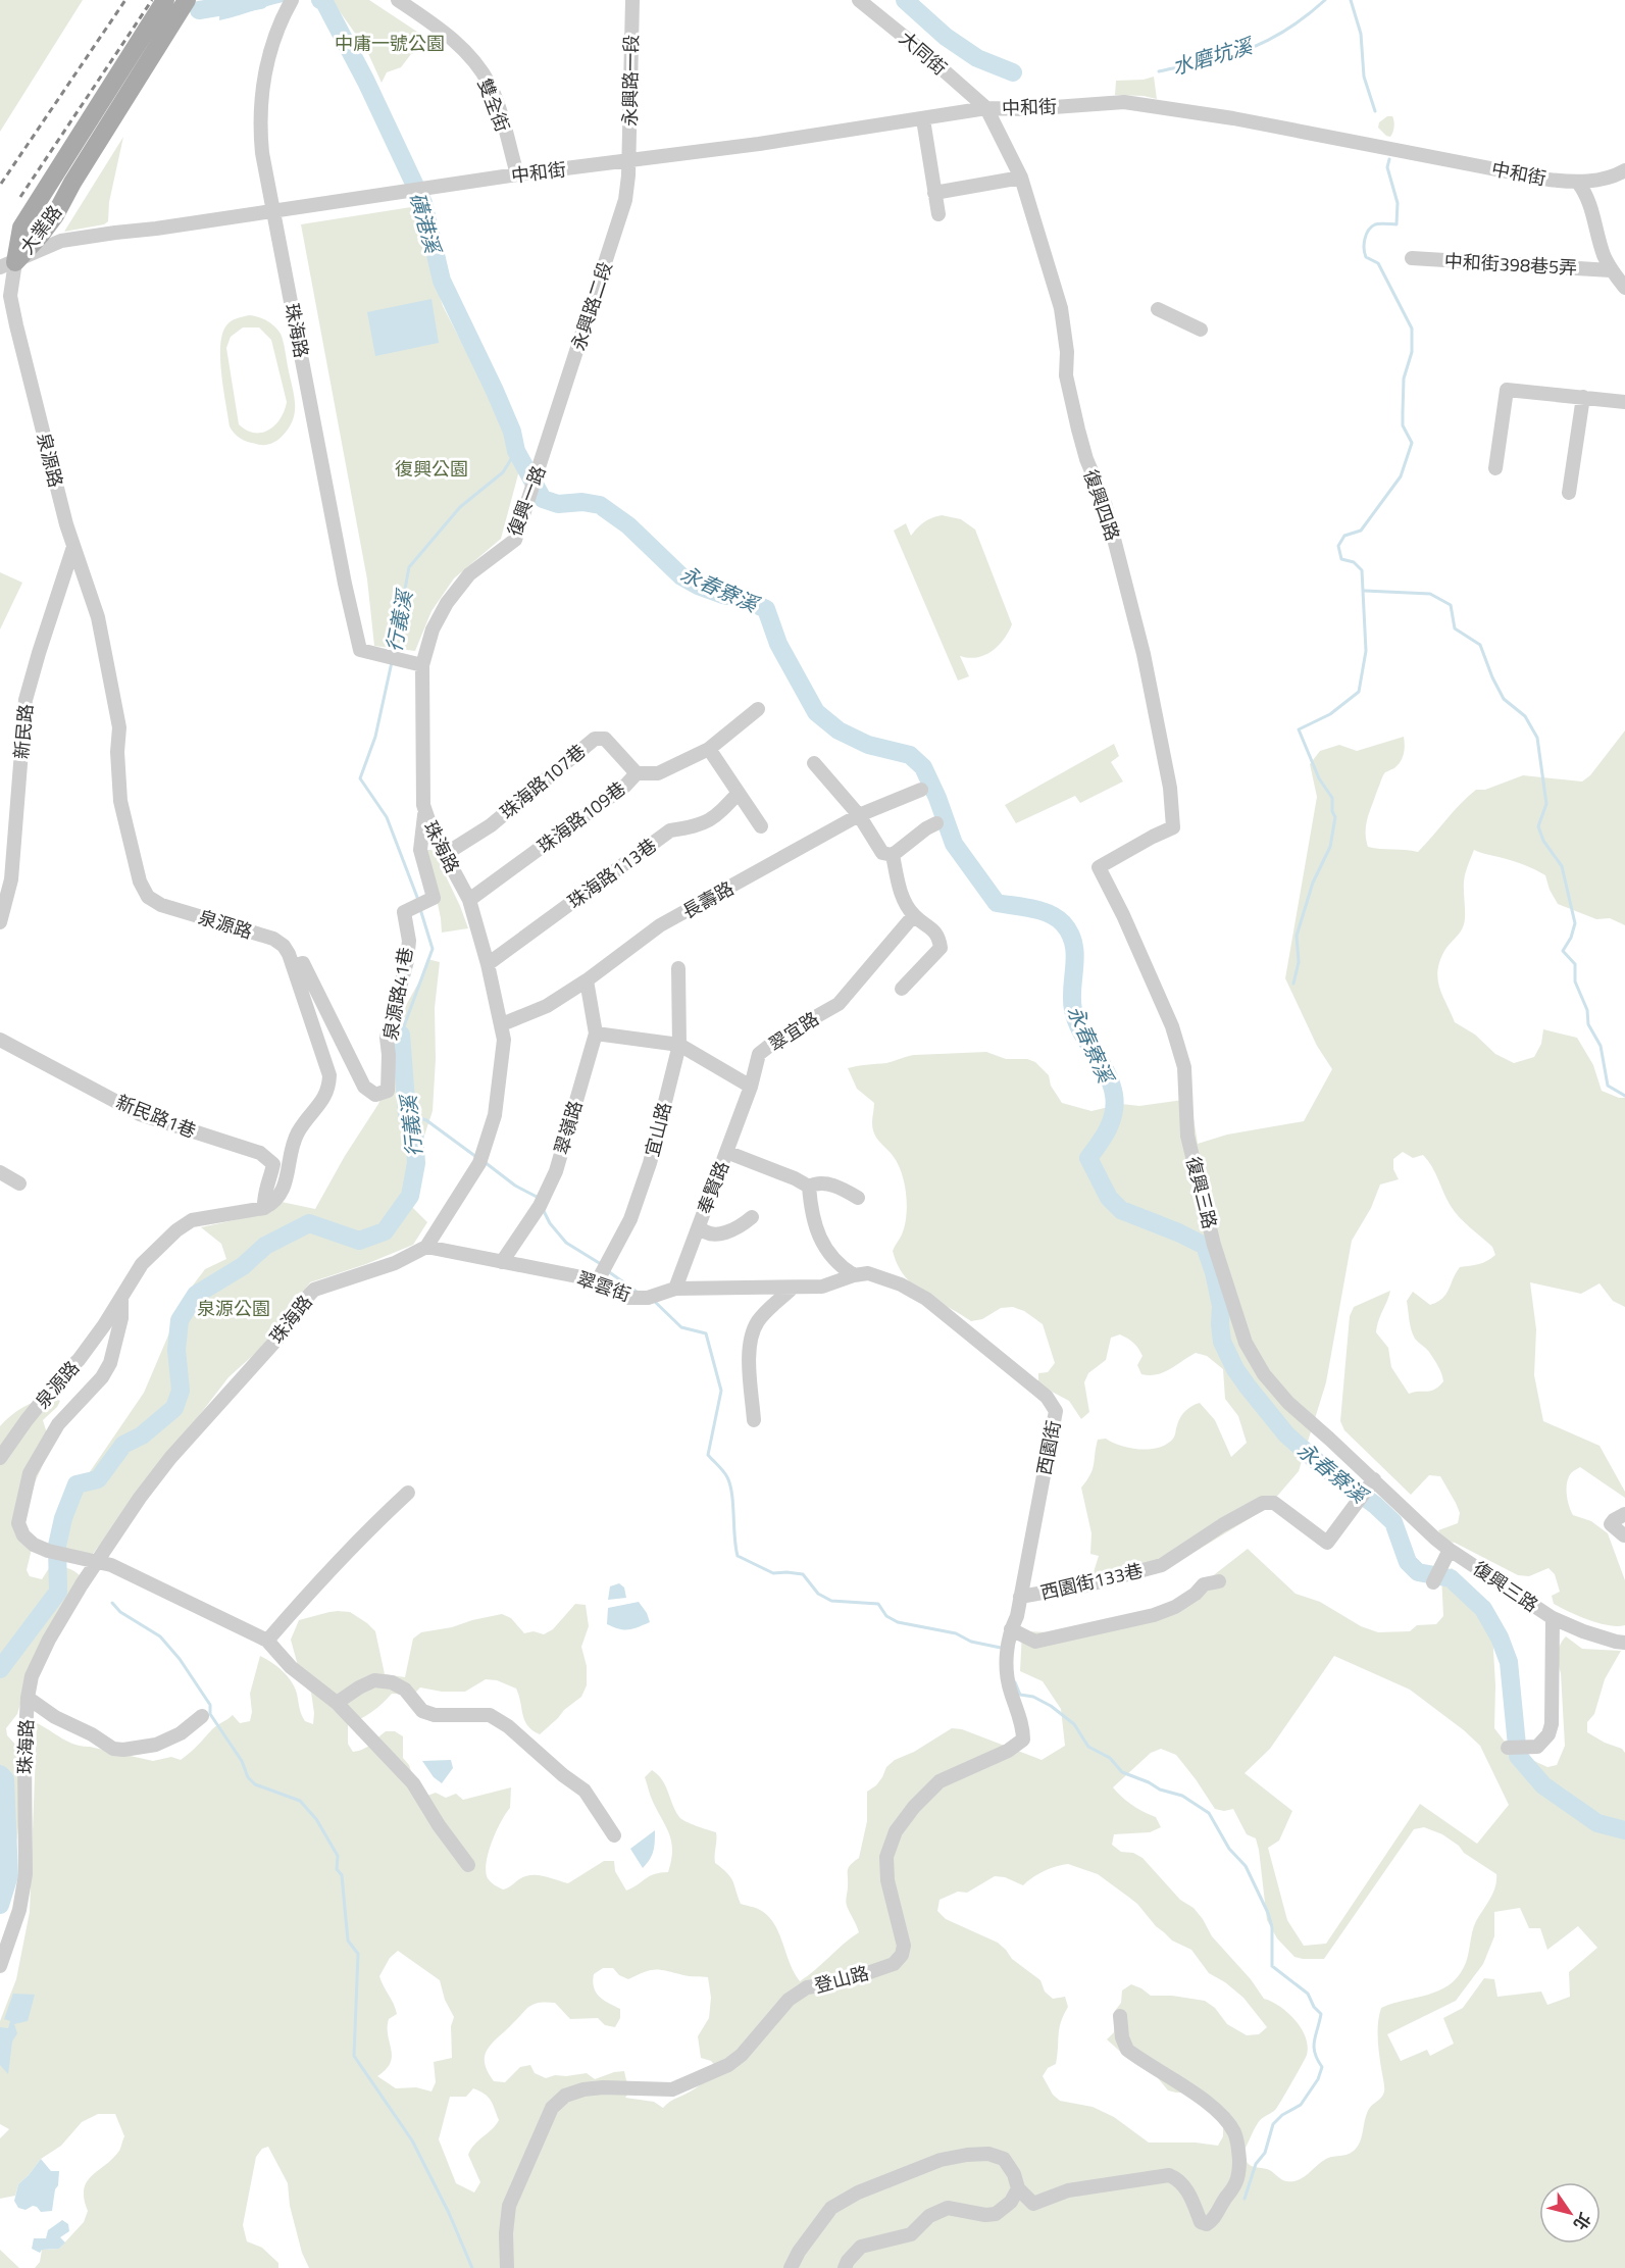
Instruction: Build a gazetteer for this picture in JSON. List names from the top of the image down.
{
  "streets": {
    "main road": ["大業路"],
    "street": [
      "大同街",
      "永興路一段",
      "雙全街",
      "中和街",
      "中和街398巷5弄",
      "永興路二段",
      "珠海路",
      "泉源路",
      "復興一路",
      "復興四路",
      "新民路",
      "珠海路107巷",
      "珠海路109巷",
      "珠海路113巷",
      "長壽路",
      "泉源路41巷",
      "翠宜路",
      "新民路1巷",
      "翠嶺路",
      "宜山路",
      "奉賢路",
      "復興三路",
      "翠雲街",
      "西園街",
      "西園街133巷",
      "登山路"
    ]
  },
  "crossings": [
    ["大同街", "中和街"],
    ["大同街", "復興四路"],
    ["永興路一段", "中和街"],
    ["永興路一段", "永興路二段"],
    ["雙全街", "中和街"],
    ["中和街", "永興路二段"],
    ["中和街", "珠海路"],
    ["中和街", "復興四路"],
    ["大業路", "泉源路"],
    ["永興路二段", "復興一路"],
    ["珠海路", "復興一路"],
    ["珠海路", "珠海路107巷"],
    ["珠海路", "珠海路109巷"],
    ["珠海路", "珠海路113巷"],
    ["珠海路", "長壽路"],
    ["珠海路", "泉源路41巷"],
    ["珠海路", "翠雲街"],
    ["泉源路", "新民路"],
    ["泉源路", "泉源路41巷"],
    ["泉源路", "新民路1巷"],
    ["復興四路", "復興三路"],
    ["珠海路107巷", "珠海路109巷"],
    ["長壽路", "翠嶺路"],
    ["翠宜路", "奉賢路"],
    ["翠嶺路", "翠雲街"],
    ["宜山路", "翠雲街"],
    ["奉賢路", "翠雲街"],
    ["復興三路", "西園街133巷"],
    ["翠雲街", "西園街"],
    ["西園街", "西園街133巷"],
    ["西園街", "登山路"]
  ],
  "water": [
    "水磨坑溪",
    "磺港溪",
    "永春寮溪",
    "行義溪"
  ],
  "parks": ["中庸一號公園", "復興公園", "泉源公園"],
  "north": "bottom right"
}
